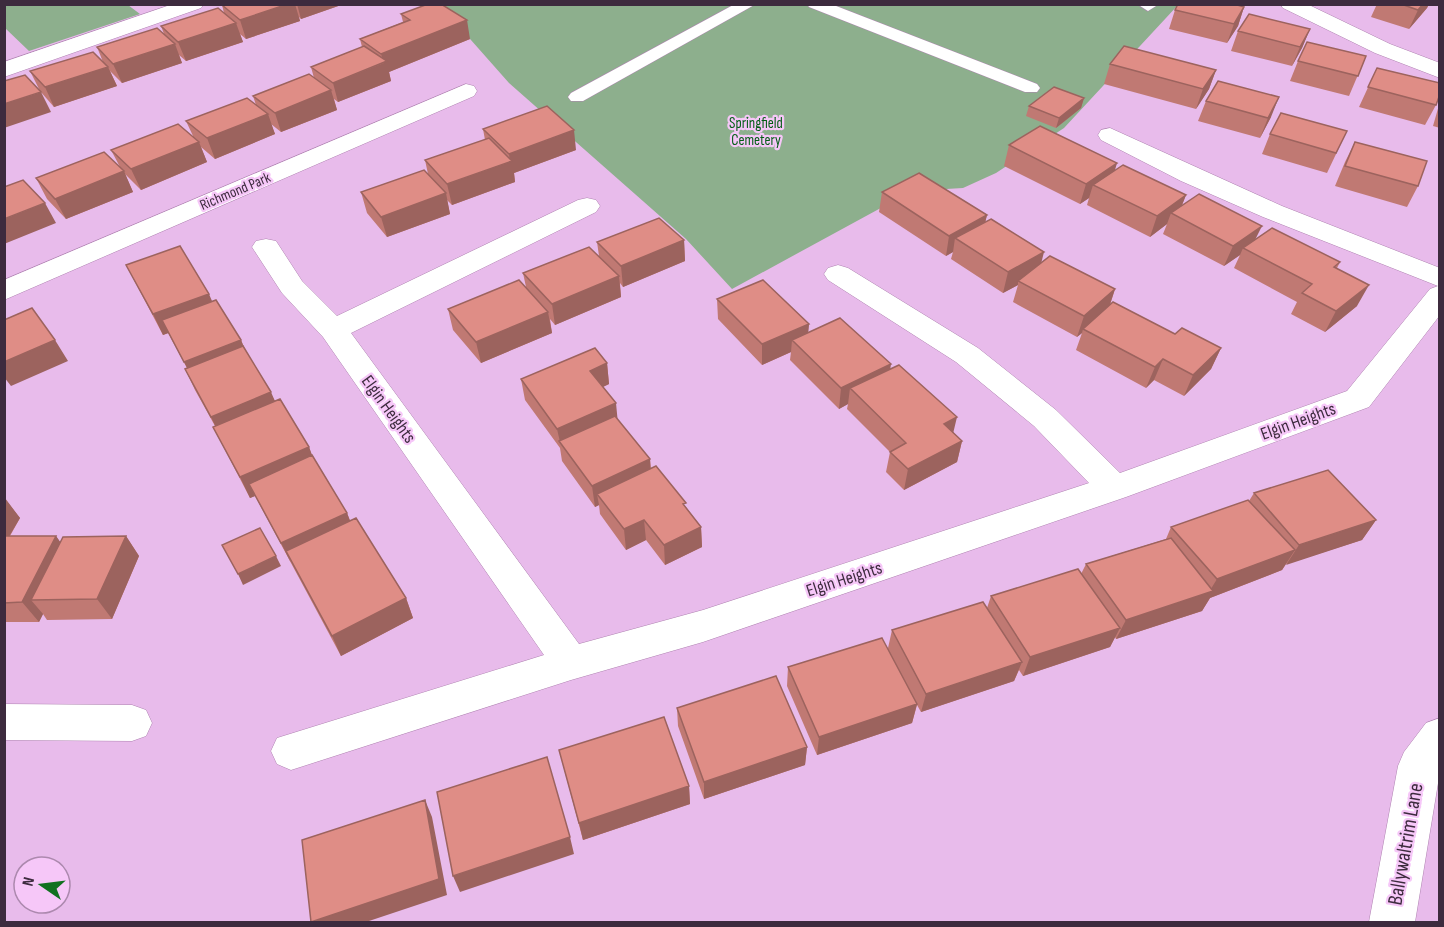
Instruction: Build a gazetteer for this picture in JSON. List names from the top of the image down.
{
  "streets": {
    "street": ["Richmond Park", "Elgin Heights", "Ballywaltrim Lane"]
  },
  "parks": ["Springfield Cemetery"],
  "north": "left"
}
